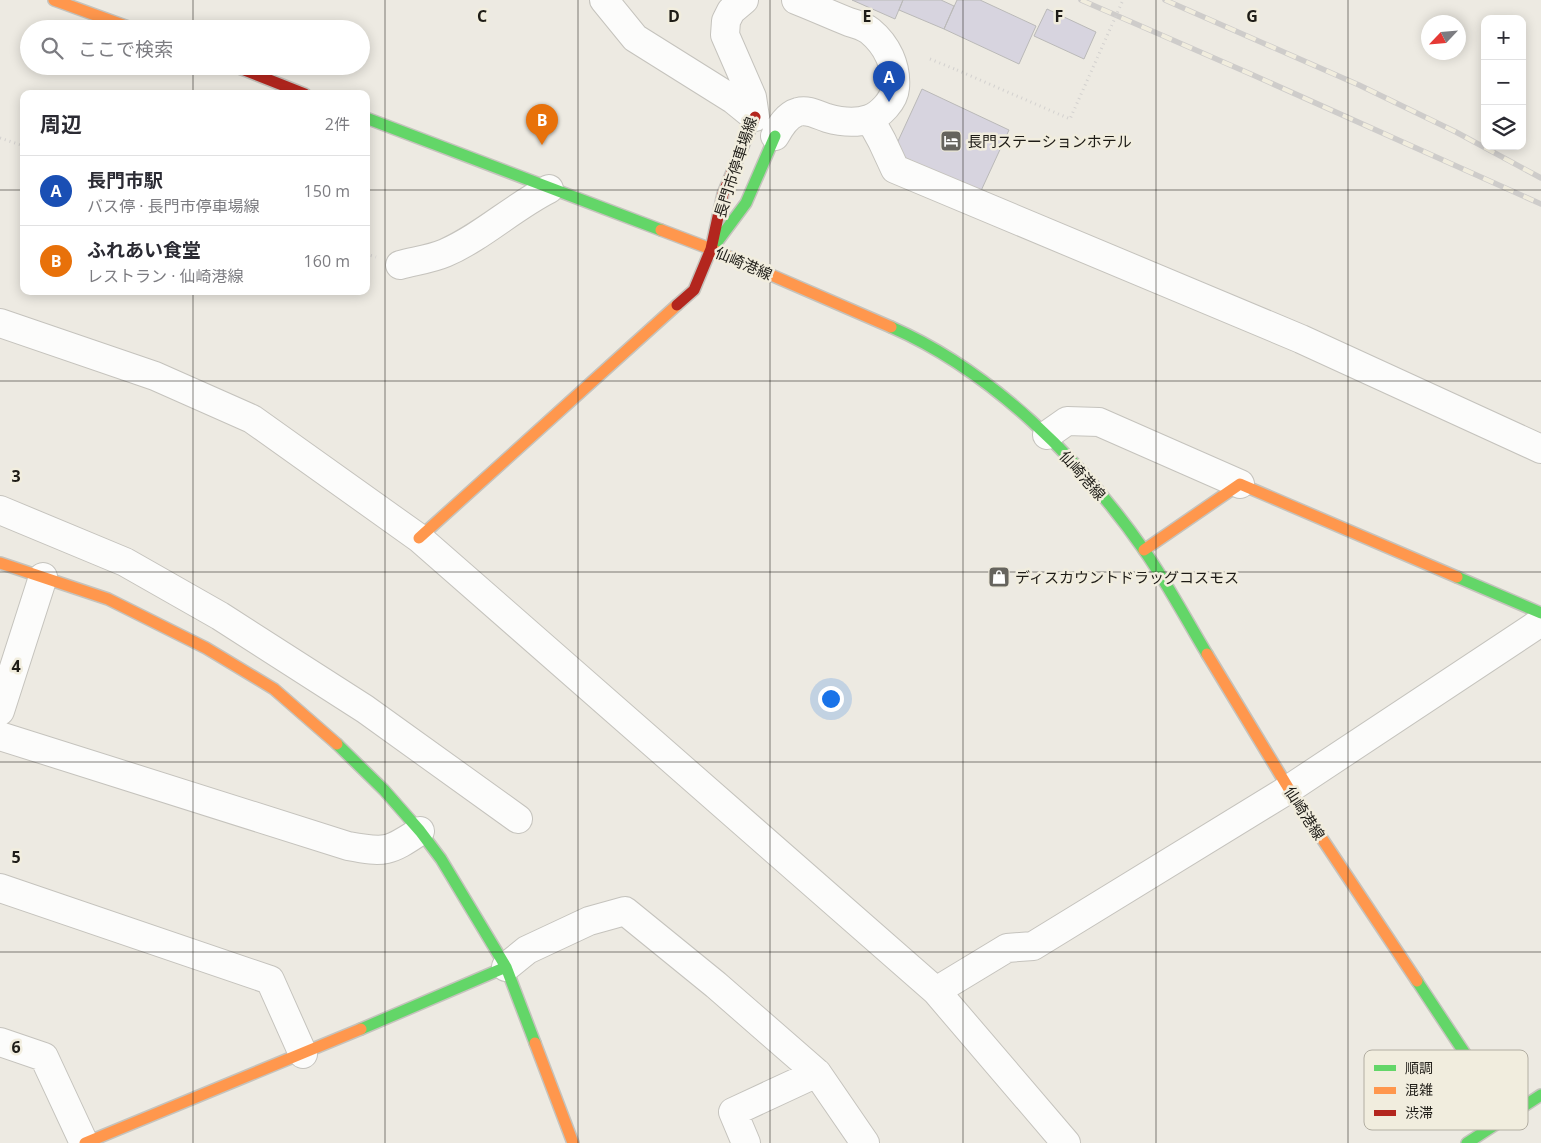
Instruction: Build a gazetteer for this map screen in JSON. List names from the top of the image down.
{
  "streets": {
    "street": ["長門市停車場線", "仙崎港線"]
  },
  "crossings": [
    ["長門市停車場線", "仙崎港線"]
  ],
  "places": {
    "hotel": ["長門ステーションホテル"],
    "shop": ["ディスカウントドラッグコスモス"]
  },
  "legend": ["順調", "混雑", "渋滞"],
  "north": "bottom left",
  "page": {
    "map_buttons": ["+", "−"],
    "search": "ここで検索",
    "pins": ["A", "B"],
    "heading": ["周辺", "2件"],
    "list": [
      {
        "mark": "A",
        "name": "長門市駅",
        "note": "バス停 · 長門市停車場線",
        "value": "150 m"
      },
      {
        "mark": "B",
        "name": "ふれあい食堂",
        "note": "レストラン · 仙崎港線",
        "value": "160 m"
      }
    ]
  },
  "grid": {
    "columns": [
      "C",
      "D",
      "E",
      "F",
      "G"
    ],
    "rows": [
      "3",
      "4",
      "5",
      "6"
    ]
  }
}
